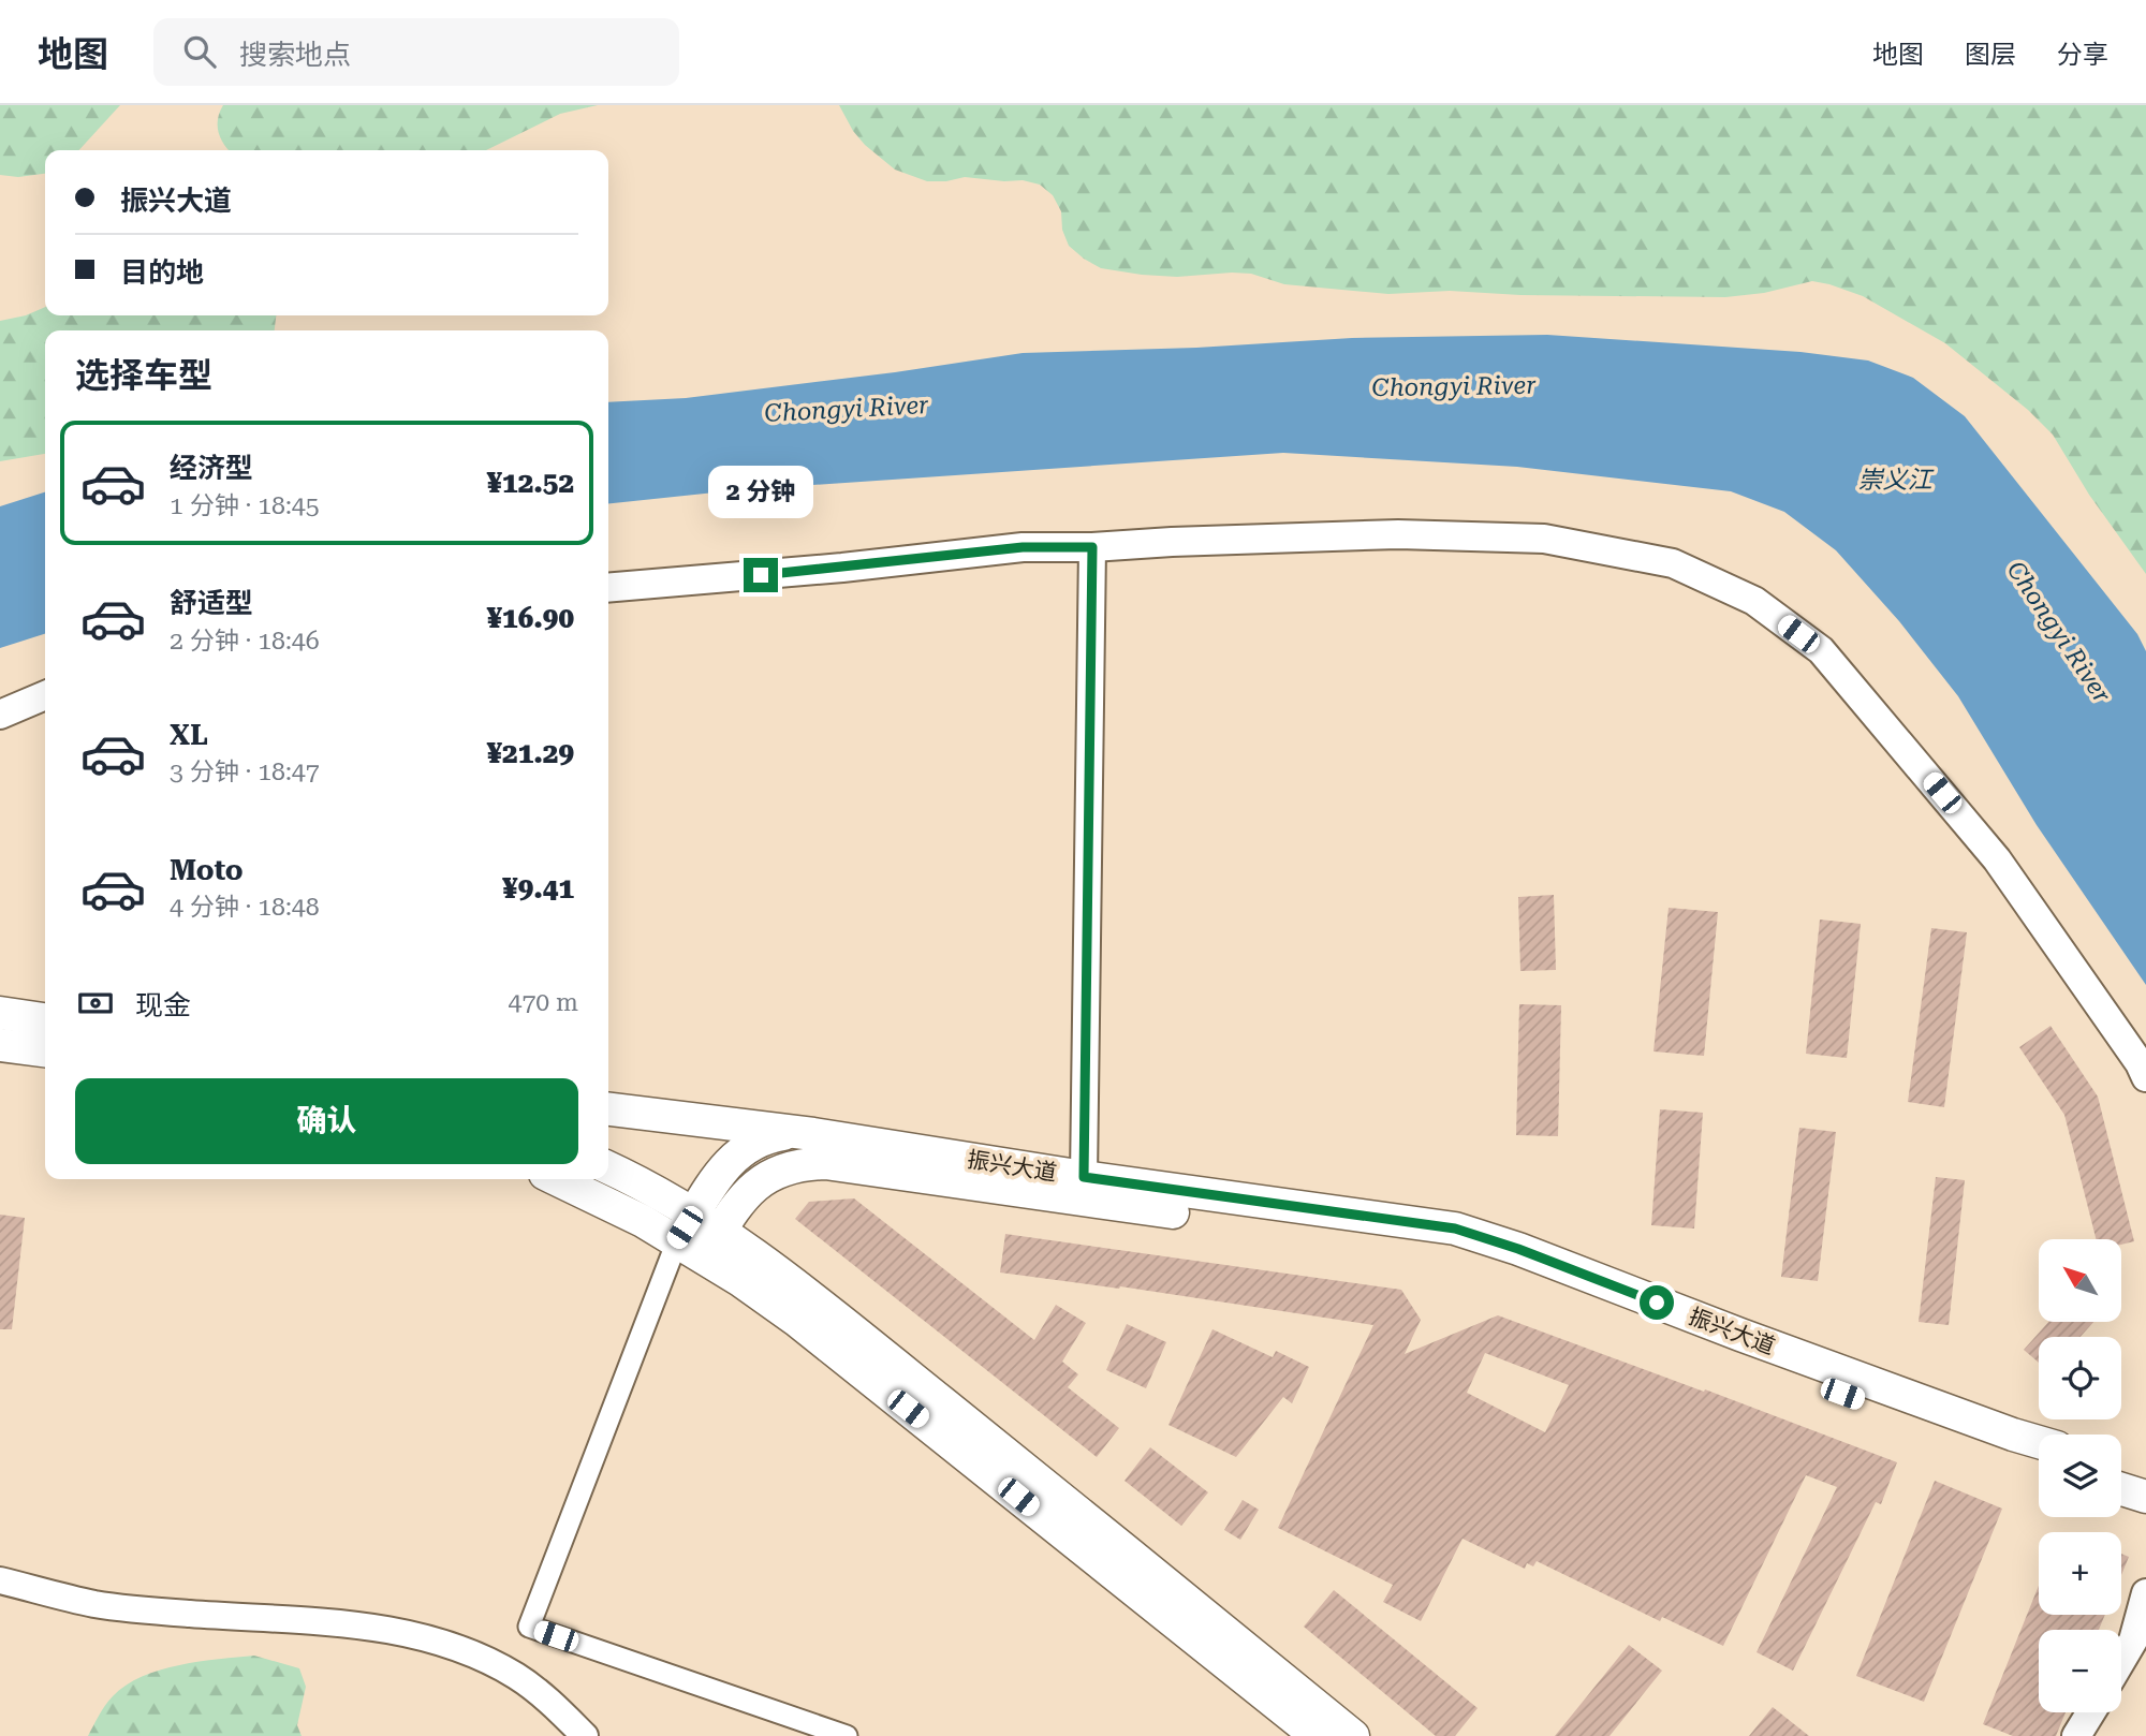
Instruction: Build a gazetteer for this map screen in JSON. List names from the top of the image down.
{
  "streets": {
    "main road": ["振兴大道"]
  },
  "water": ["Chongyi River", "崇义江"],
  "north": "top left",
  "page": {
    "header": "地图",
    "search": "搜索地点",
    "nav": ["地图", "图层", "分享"],
    "banner": ["振兴大道", "目的地"],
    "heading": "选择车型",
    "list": [
      {
        "name": "经济型",
        "note": "1 分钟 · 18:45",
        "value": "¥12.52"
      },
      {
        "name": "舒适型",
        "note": "2 分钟 · 18:46",
        "value": "¥16.90"
      },
      {
        "name": "XL",
        "note": "3 分钟 · 18:47",
        "value": "¥21.29"
      },
      {
        "name": "Moto",
        "note": "4 分钟 · 18:48",
        "value": "¥9.41"
      }
    ],
    "bubble": "2 分钟",
    "pay": ["现金", "470 m"],
    "buttons": "确认",
    "map_buttons": ["+", "−"]
  }
}
